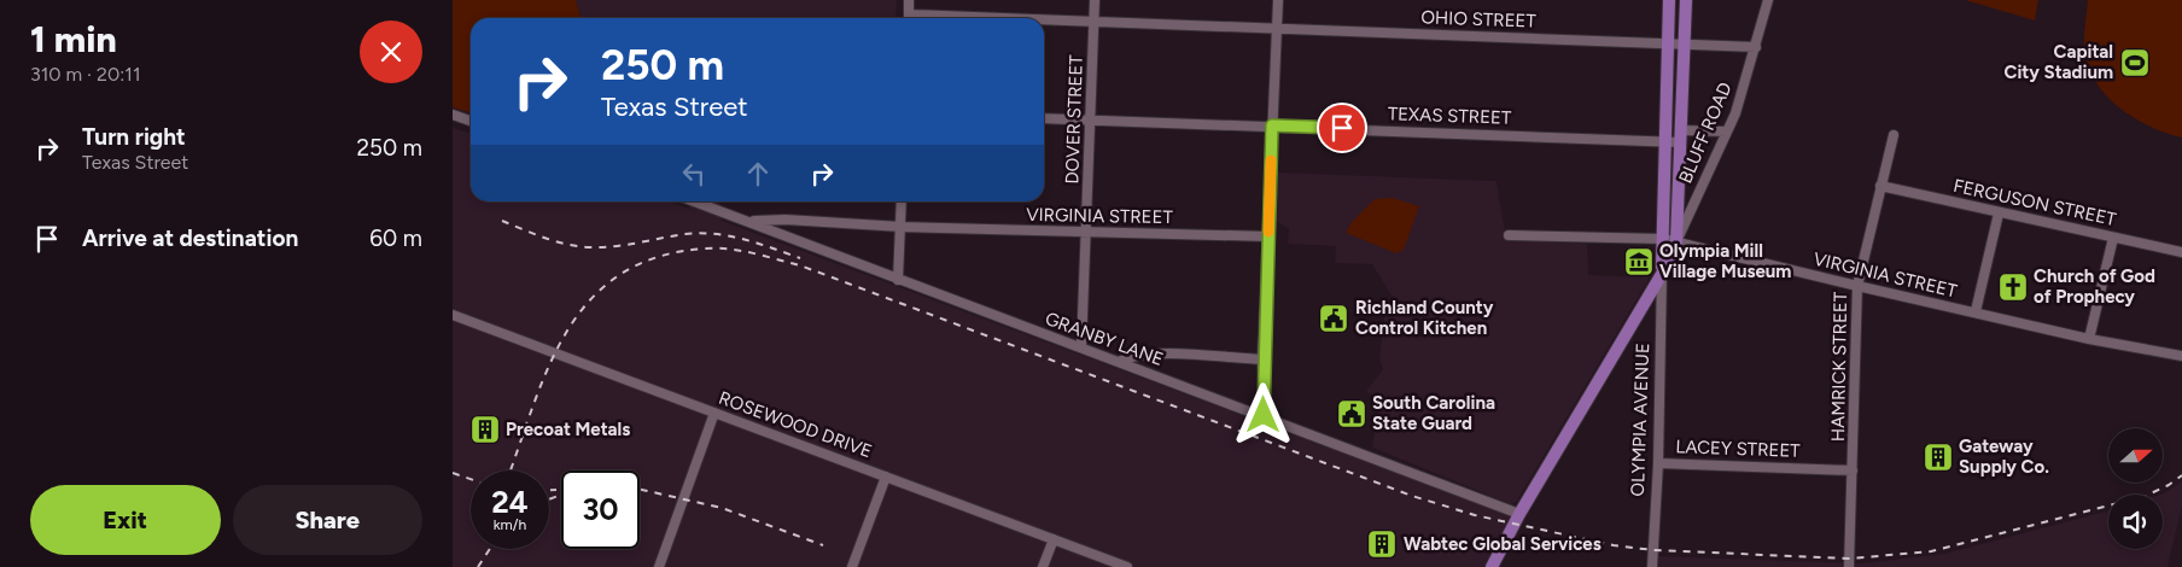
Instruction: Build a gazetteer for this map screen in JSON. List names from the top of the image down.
{
  "streets": {
    "main road": ["OLYMPIA AVENUE"],
    "street": [
      "OHIO STREET",
      "TEXAS STREET",
      "DOVER STREET",
      "BLUFF ROAD",
      "FERGUSON STREET",
      "VIRGINIA STREET",
      "GRANBY LANE",
      "HAMRICK STREET",
      "ROSEWOOD DRIVE",
      "LACEY STREET"
    ]
  },
  "crossings": [
    ["OHIO STREET", "DOVER STREET"],
    ["OHIO STREET", "BLUFF ROAD"],
    ["OHIO STREET", "OLYMPIA AVENUE"],
    ["TEXAS STREET", "DOVER STREET"],
    ["TEXAS STREET", "BLUFF ROAD"],
    ["TEXAS STREET", "OLYMPIA AVENUE"],
    ["DOVER STREET", "VIRGINIA STREET"],
    ["DOVER STREET", "GRANBY LANE"],
    ["BLUFF ROAD", "VIRGINIA STREET"],
    ["BLUFF ROAD", "OLYMPIA AVENUE"],
    ["FERGUSON STREET", "HAMRICK STREET"],
    ["VIRGINIA STREET", "GRANBY LANE"],
    ["VIRGINIA STREET", "HAMRICK STREET"],
    ["VIRGINIA STREET", "OLYMPIA AVENUE"],
    ["HAMRICK STREET", "LACEY STREET"],
    ["OLYMPIA AVENUE", "LACEY STREET"]
  ],
  "places": {
    "sports": ["Capital City Stadium"],
    "museum": ["Olympia Mill Village Museum"],
    "church": ["Church of God of Prophecy"],
    "public building": ["Richland County Control Kitchen", "South Carolina State Guard"],
    "building": ["Precoat Metals", "Gateway Supply Co.", "Wabtec Global Services"]
  },
  "north": "right",
  "page": {
    "heading": ["1 min", "310 m · 20:11"],
    "turn": ["250 m", "Texas Street"],
    "list": [
      {
        "name": "Turn right",
        "note": "Texas Street",
        "value": "250 m"
      },
      {
        "name": "Arrive at destination",
        "value": "60 m"
      }
    ],
    "speed": "24 km/h",
    "limit": "30",
    "buttons": ["Exit", "Share"]
  }
}
